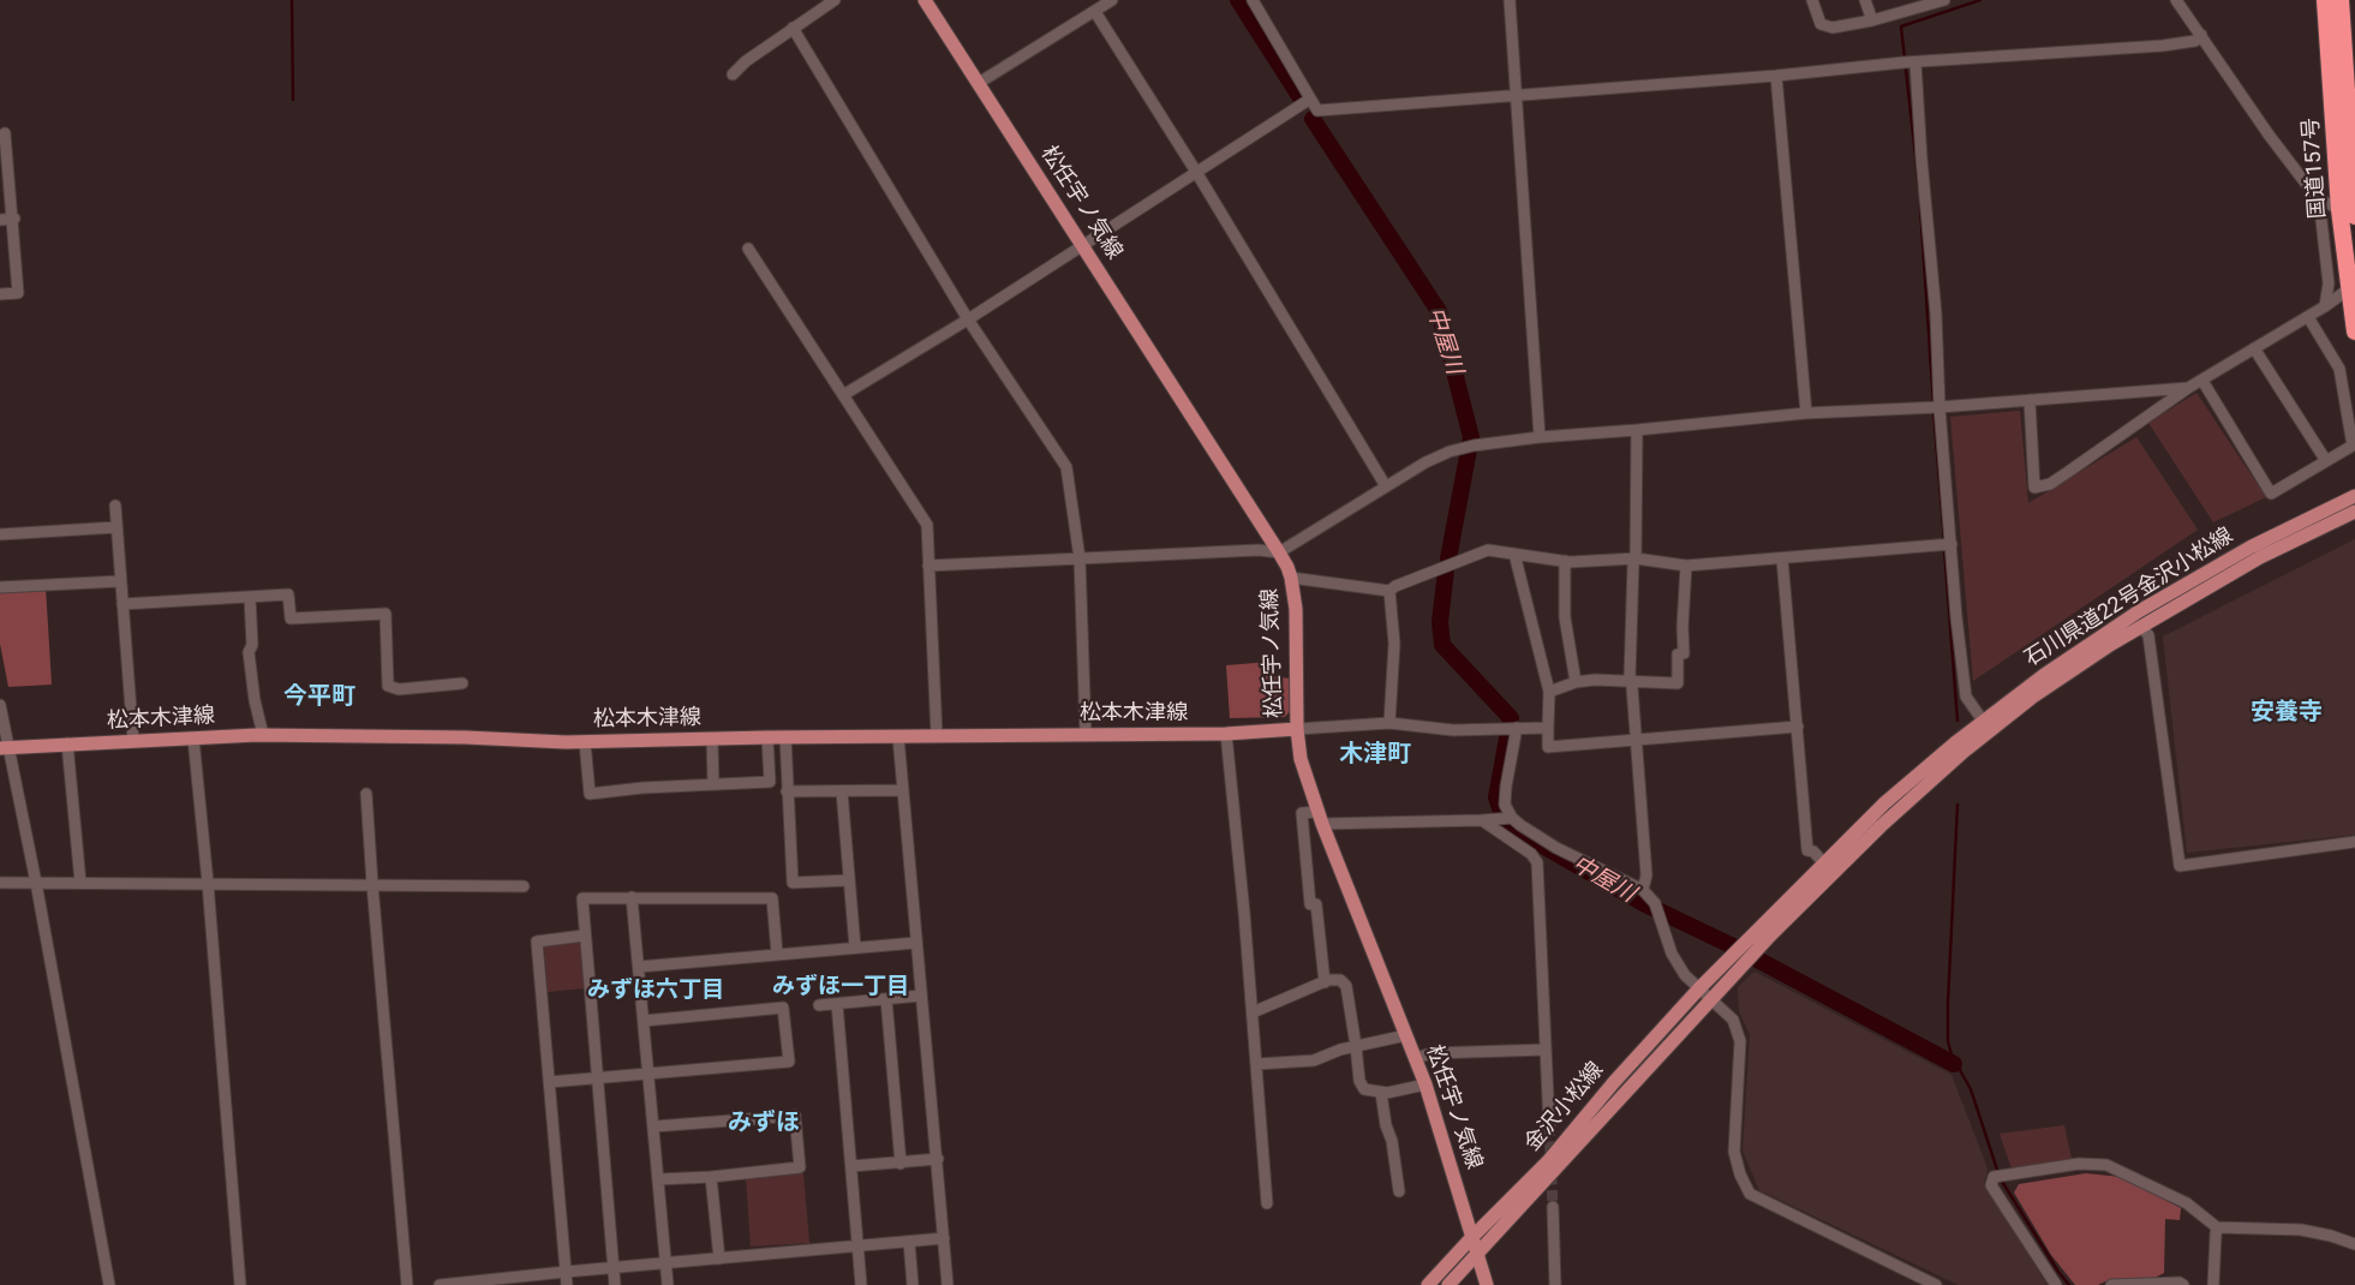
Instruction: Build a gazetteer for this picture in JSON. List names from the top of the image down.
{
  "streets": {
    "highway": ["国道157号"],
    "main road": [
      "松任宇ノ気線",
      "石川県道22号金沢小松線",
      "松本木津線",
      "金沢小松線"
    ]
  },
  "crossings": [
    ["松任宇ノ気線", "松本木津線"],
    ["松任宇ノ気線", "金沢小松線"],
    ["石川県道22号金沢小松線", "金沢小松線"]
  ],
  "districts": [
    "今平町",
    "安養寺",
    "木津町",
    "みずほ一丁目",
    "みずほ六丁目",
    "みずほ"
  ],
  "water": ["中屋川"]
}
